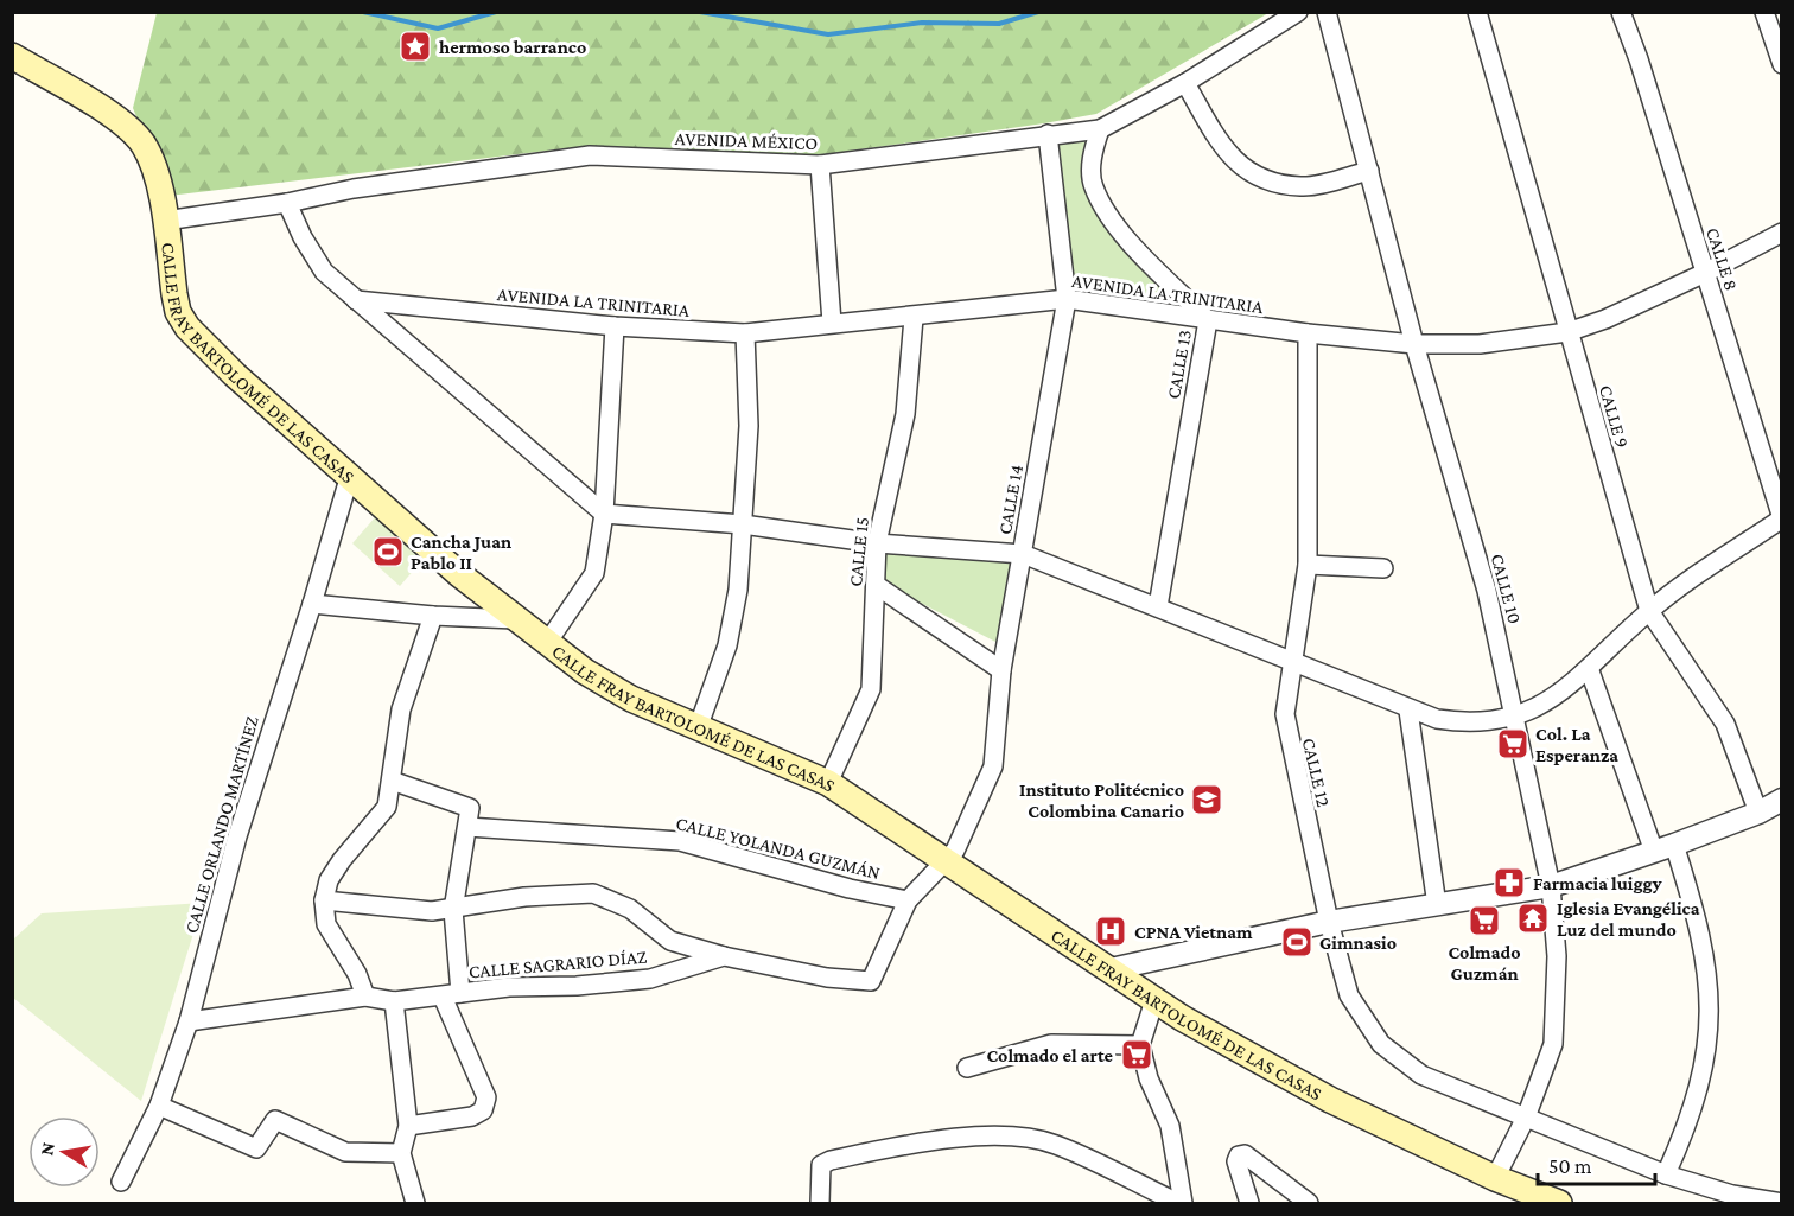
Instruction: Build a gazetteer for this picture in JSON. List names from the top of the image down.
{
  "streets": {
    "main road": ["CALLE FRAY BARTOLOMÉ DE LAS CASAS"],
    "street": [
      "AVENIDA MÉXICO",
      "CALLE 8",
      "AVENIDA LA TRINITARIA",
      "CALLE 13",
      "CALLE 9",
      "CALLE 14",
      "CALLE 15",
      "CALLE 10",
      "CALLE 12",
      "CALLE ORLANDO MARTÍNEZ",
      "CALLE YOLANDA GUZMÁN",
      "CALLE SAGRARIO DÍAZ"
    ]
  },
  "crossings": [
    ["AVENIDA MÉXICO", "CALLE FRAY BARTOLOMÉ DE LAS CASAS"],
    ["AVENIDA MÉXICO", "CALLE 13"],
    ["AVENIDA MÉXICO", "CALLE 14"],
    ["CALLE 8", "AVENIDA LA TRINITARIA"],
    ["AVENIDA LA TRINITARIA", "CALLE 13"],
    ["AVENIDA LA TRINITARIA", "CALLE 9"],
    ["AVENIDA LA TRINITARIA", "CALLE 14"],
    ["AVENIDA LA TRINITARIA", "CALLE 15"],
    ["AVENIDA LA TRINITARIA", "CALLE 10"],
    ["AVENIDA LA TRINITARIA", "CALLE 12"],
    ["CALLE FRAY BARTOLOMÉ DE LAS CASAS", "CALLE 14"],
    ["CALLE FRAY BARTOLOMÉ DE LAS CASAS", "CALLE 15"],
    ["CALLE FRAY BARTOLOMÉ DE LAS CASAS", "CALLE 10"],
    ["CALLE FRAY BARTOLOMÉ DE LAS CASAS", "CALLE ORLANDO MARTÍNEZ"],
    ["CALLE FRAY BARTOLOMÉ DE LAS CASAS", "CALLE SAGRARIO DÍAZ"],
    ["CALLE 14", "CALLE SAGRARIO DÍAZ"],
    ["CALLE 10", "CALLE 12"],
    ["CALLE ORLANDO MARTÍNEZ", "CALLE SAGRARIO DÍAZ"],
    ["CALLE YOLANDA GUZMÁN", "CALLE SAGRARIO DÍAZ"]
  ],
  "places": {
    "place": ["hermoso barranco"],
    "sports": ["Cancha Juan Pablo II", "Gimnasio"],
    "supermarket": ["Col. La Esperanza", "Colmado Guzmán", "Colmado el arte"],
    "school or university": ["Instituto Politécnico Colombina Canario"],
    "pharmacy": ["Farmacia luiggy"],
    "temple": ["Iglesia Evangélica Luz del mundo"],
    "hospital": ["CPNA Vietnam"]
  },
  "scale_bar": "50 m",
  "north": "left"
}
